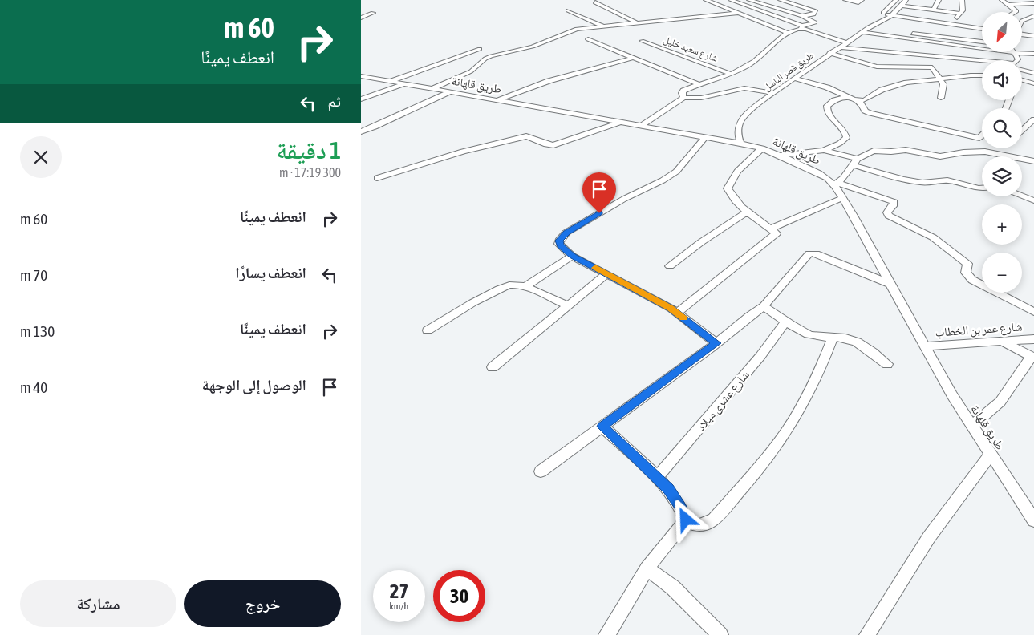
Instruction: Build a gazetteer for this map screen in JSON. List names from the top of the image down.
{
  "streets": {
    "street": [
      "شارع سعيد خليل",
      "طريق قصر الباسل",
      "طريق قلهانة",
      "شارع عمر بن الخطاب",
      "شارع عشرى ميلاد"
    ]
  },
  "crossings": [
    ["طريق قصر الباسل", "طريق قلهانة"],
    ["طريق قلهانة", "شارع عمر بن الخطاب"]
  ],
  "north": "bottom left",
  "page": {
    "turn": ["60 m", "انعطف يمينًا"],
    "map_buttons": ["+", "−"],
    "then": "ثم",
    "heading": ["1 دقيقة", "300 m · 17:19"],
    "list": [
      {
        "name": "انعطف يمينًا",
        "value": "60 m"
      },
      {
        "name": "انعطف يسارًا",
        "value": "70 m"
      },
      {
        "name": "انعطف يمينًا",
        "value": "130 m"
      },
      {
        "name": "الوصول إلى الوجهة",
        "value": "40 m"
      }
    ],
    "speed": "27 km/h",
    "limit": "30",
    "buttons": ["خروج", "مشاركة"]
  }
}
